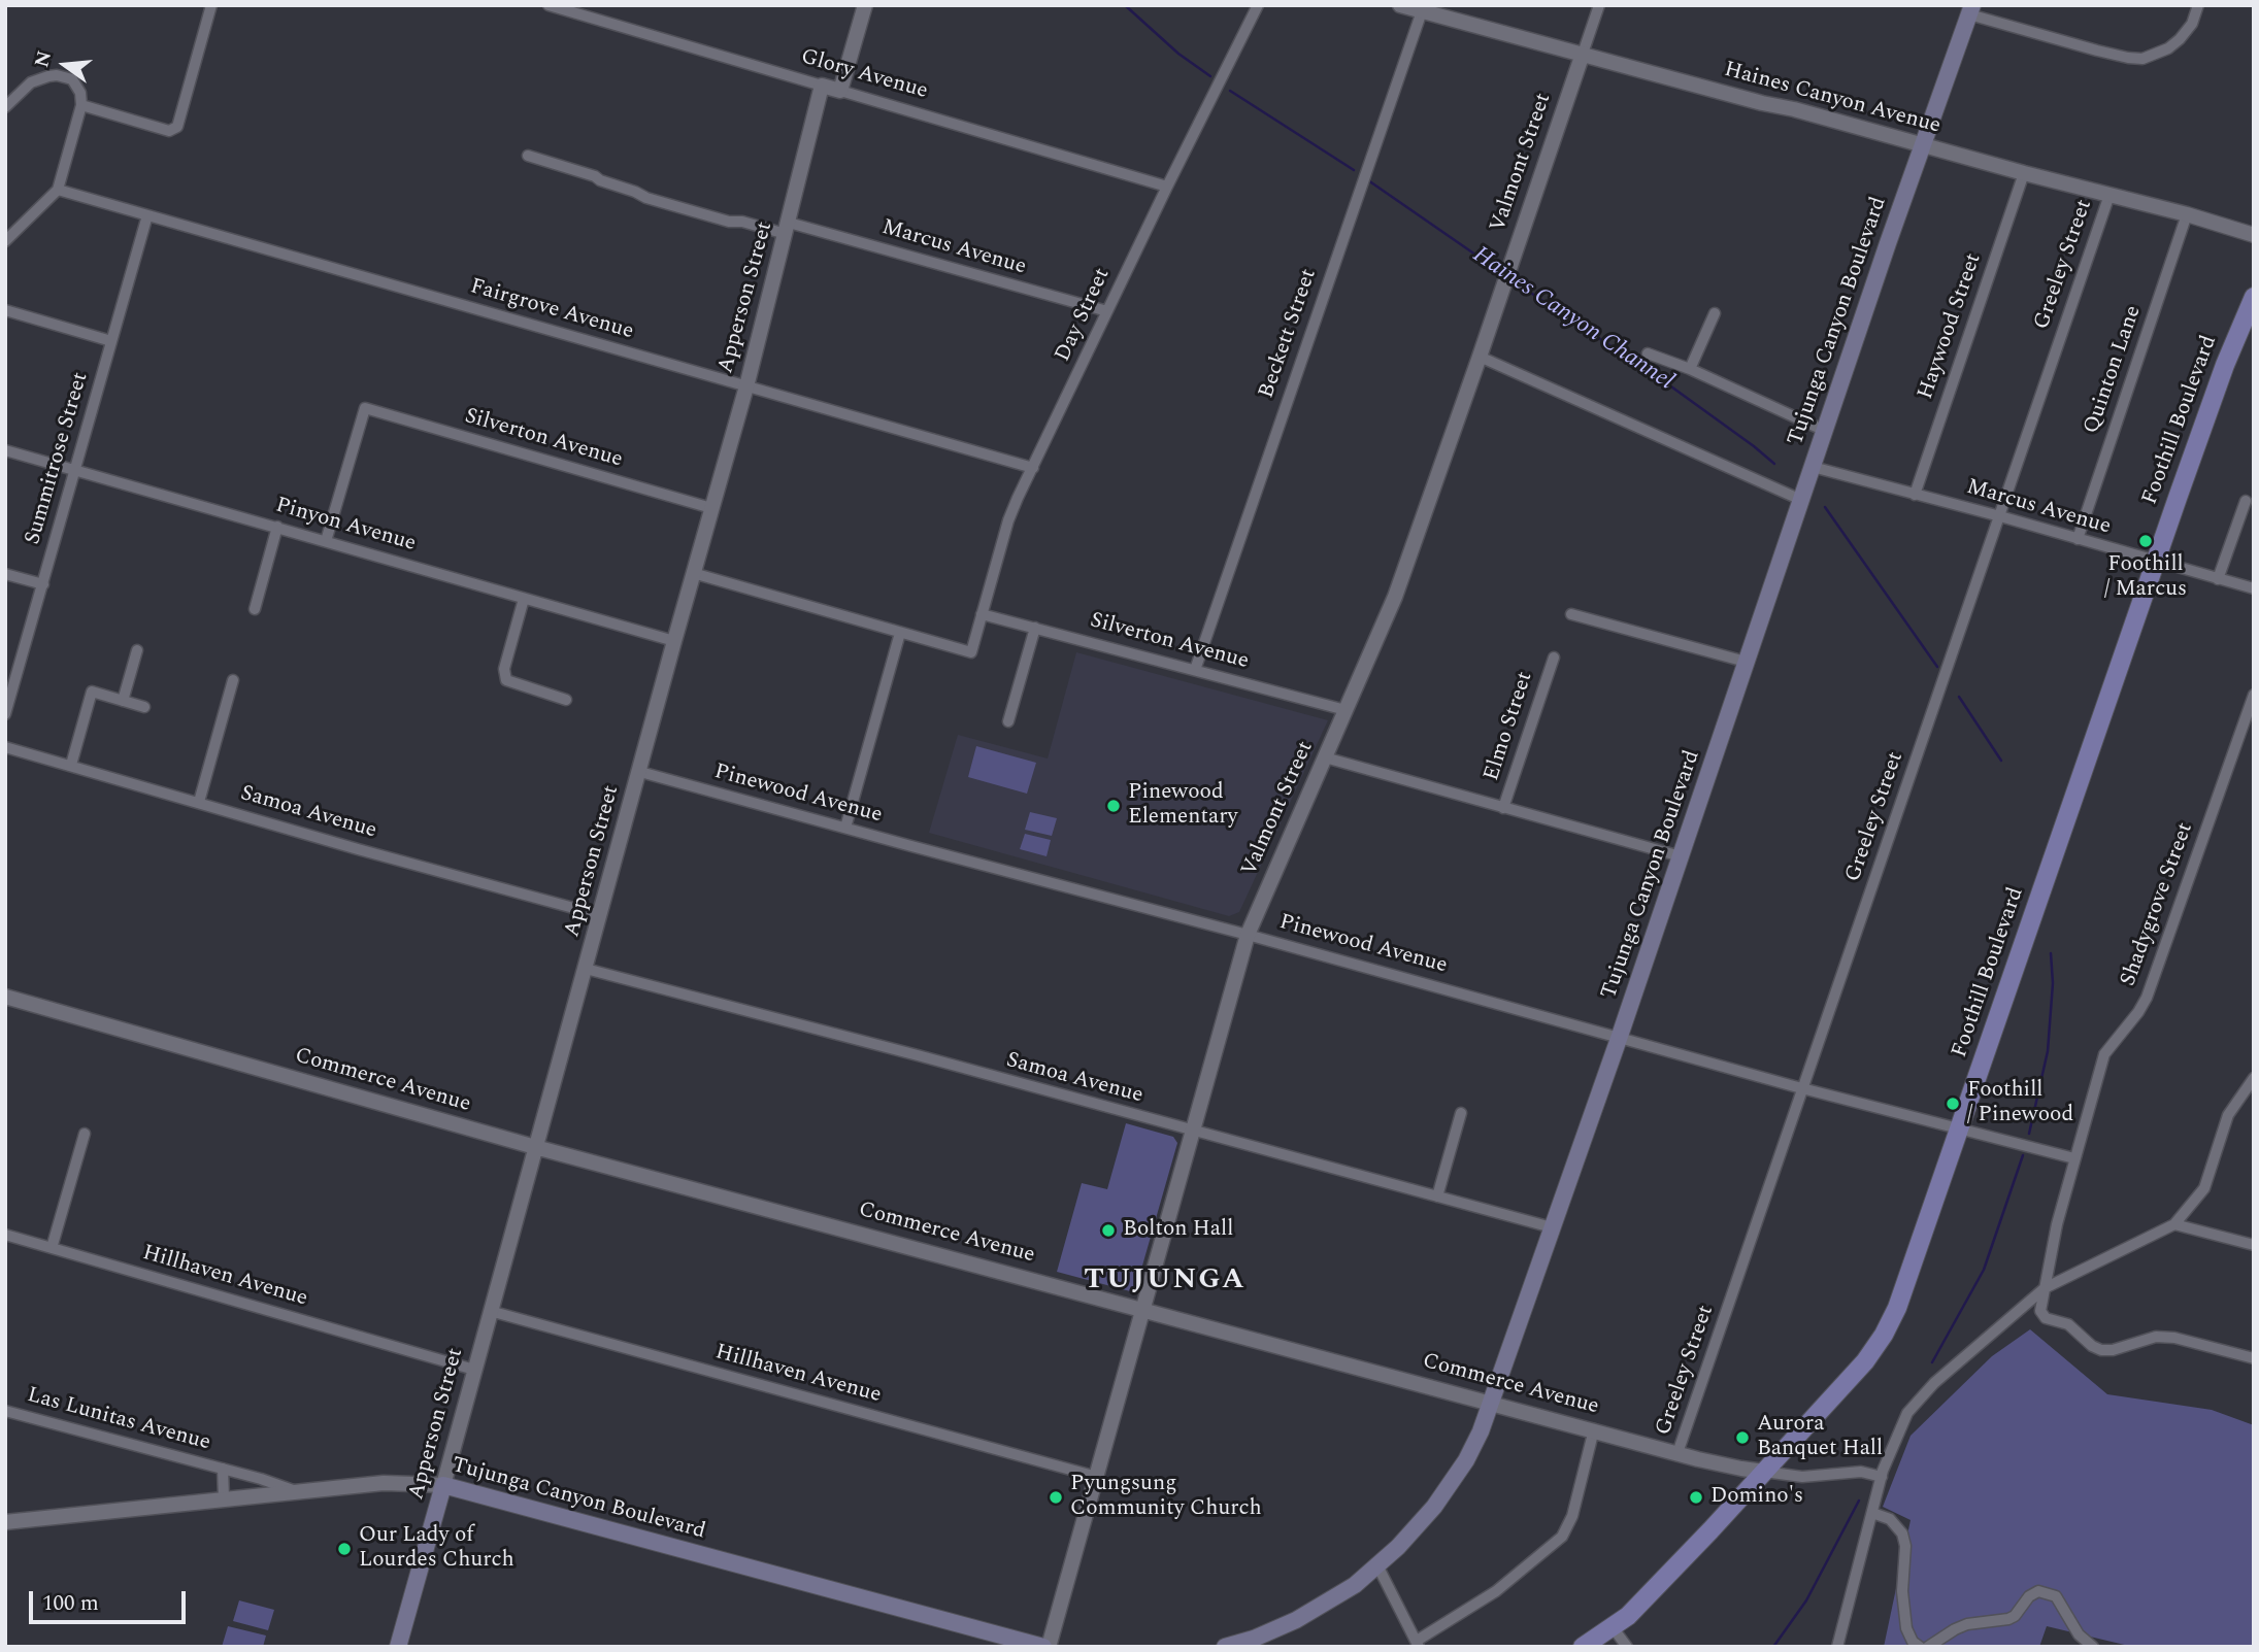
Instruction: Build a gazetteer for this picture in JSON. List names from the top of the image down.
{
  "streets": {
    "main road": ["Apperson Street", "Tujunga Canyon Boulevard", "Foothill Boulevard"],
    "street": [
      "Glory Avenue",
      "Haines Canyon Avenue",
      "Valmont Street",
      "Marcus Avenue",
      "Greeley Street",
      "Fairgrove Avenue",
      "Day Street",
      "Haywood Street",
      "Beckett Street",
      "Quinton Lane",
      "Silverton Avenue",
      "Summitrose Street",
      "Pinyon Avenue",
      "Elmo Street",
      "Pinewood Avenue",
      "Samoa Avenue",
      "Shadygrove Street",
      "Commerce Avenue",
      "Hillhaven Avenue",
      "Las Lunitas Avenue"
    ]
  },
  "crossings": [
    ["Glory Avenue", "Apperson Street"],
    ["Glory Avenue", "Day Street"],
    ["Haines Canyon Avenue", "Valmont Street"],
    ["Haines Canyon Avenue", "Greeley Street"],
    ["Haines Canyon Avenue", "Tujunga Canyon Boulevard"],
    ["Haines Canyon Avenue", "Haywood Street"],
    ["Haines Canyon Avenue", "Beckett Street"],
    ["Haines Canyon Avenue", "Quinton Lane"],
    ["Valmont Street", "Tujunga Canyon Boulevard"],
    ["Valmont Street", "Silverton Avenue"],
    ["Valmont Street", "Pinewood Avenue"],
    ["Valmont Street", "Samoa Avenue"],
    ["Valmont Street", "Commerce Avenue"],
    ["Valmont Street", "Hillhaven Avenue"],
    ["Marcus Avenue", "Greeley Street"],
    ["Marcus Avenue", "Apperson Street"],
    ["Marcus Avenue", "Day Street"],
    ["Marcus Avenue", "Tujunga Canyon Boulevard"],
    ["Marcus Avenue", "Haywood Street"],
    ["Marcus Avenue", "Quinton Lane"],
    ["Marcus Avenue", "Foothill Boulevard"],
    ["Greeley Street", "Pinewood Avenue"],
    ["Greeley Street", "Commerce Avenue"],
    ["Apperson Street", "Fairgrove Avenue"],
    ["Apperson Street", "Tujunga Canyon Boulevard"],
    ["Apperson Street", "Silverton Avenue"],
    ["Apperson Street", "Pinyon Avenue"],
    ["Apperson Street", "Pinewood Avenue"],
    ["Apperson Street", "Samoa Avenue"],
    ["Apperson Street", "Commerce Avenue"],
    ["Apperson Street", "Hillhaven Avenue"],
    ["Fairgrove Avenue", "Day Street"],
    ["Fairgrove Avenue", "Summitrose Street"],
    ["Day Street", "Silverton Avenue"],
    ["Tujunga Canyon Boulevard", "Pinewood Avenue"],
    ["Tujunga Canyon Boulevard", "Samoa Avenue"],
    ["Tujunga Canyon Boulevard", "Commerce Avenue"],
    ["Tujunga Canyon Boulevard", "Las Lunitas Avenue"],
    ["Beckett Street", "Silverton Avenue"],
    ["Foothill Boulevard", "Pinewood Avenue"],
    ["Foothill Boulevard", "Commerce Avenue"],
    ["Silverton Avenue", "Pinyon Avenue"],
    ["Summitrose Street", "Pinyon Avenue"],
    ["Pinewood Avenue", "Shadygrove Street"]
  ],
  "districts": ["TUJUNGA"],
  "water": ["Haines Canyon Channel"],
  "places": [
    "Foothill / Marcus",
    "Pinewood Elementary",
    "Foothill / Pinewood",
    "Bolton Hall",
    "Aurora Banquet Hall",
    "Pyungsung Community Church",
    "Domino's",
    "Our Lady of Lourdes Church"
  ],
  "scale_bar": "100 m",
  "north": "left"
}
